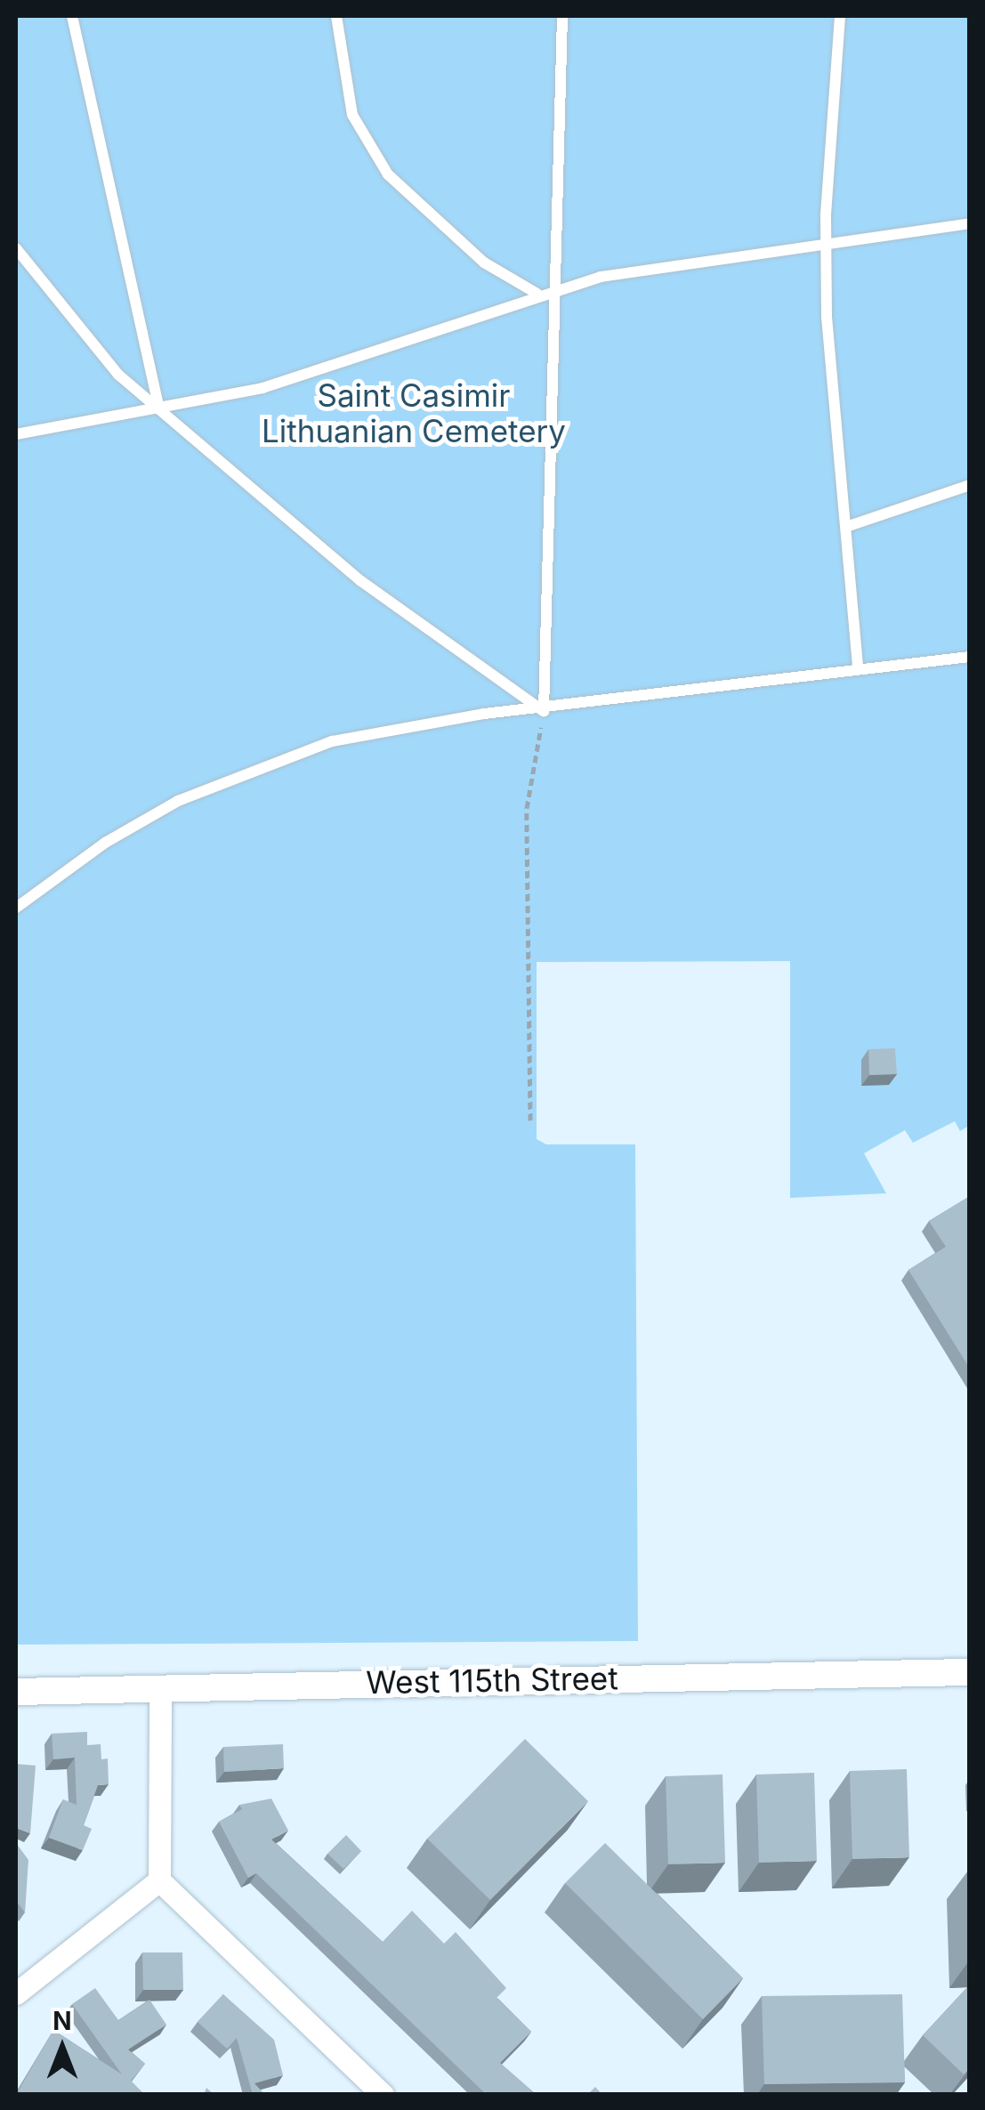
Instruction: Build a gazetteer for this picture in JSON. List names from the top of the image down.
{
  "streets": {
    "street": ["West 115th Street"]
  },
  "parks": ["Saint Casimir Lithuanian Cemetery"],
  "north": "top"
}
